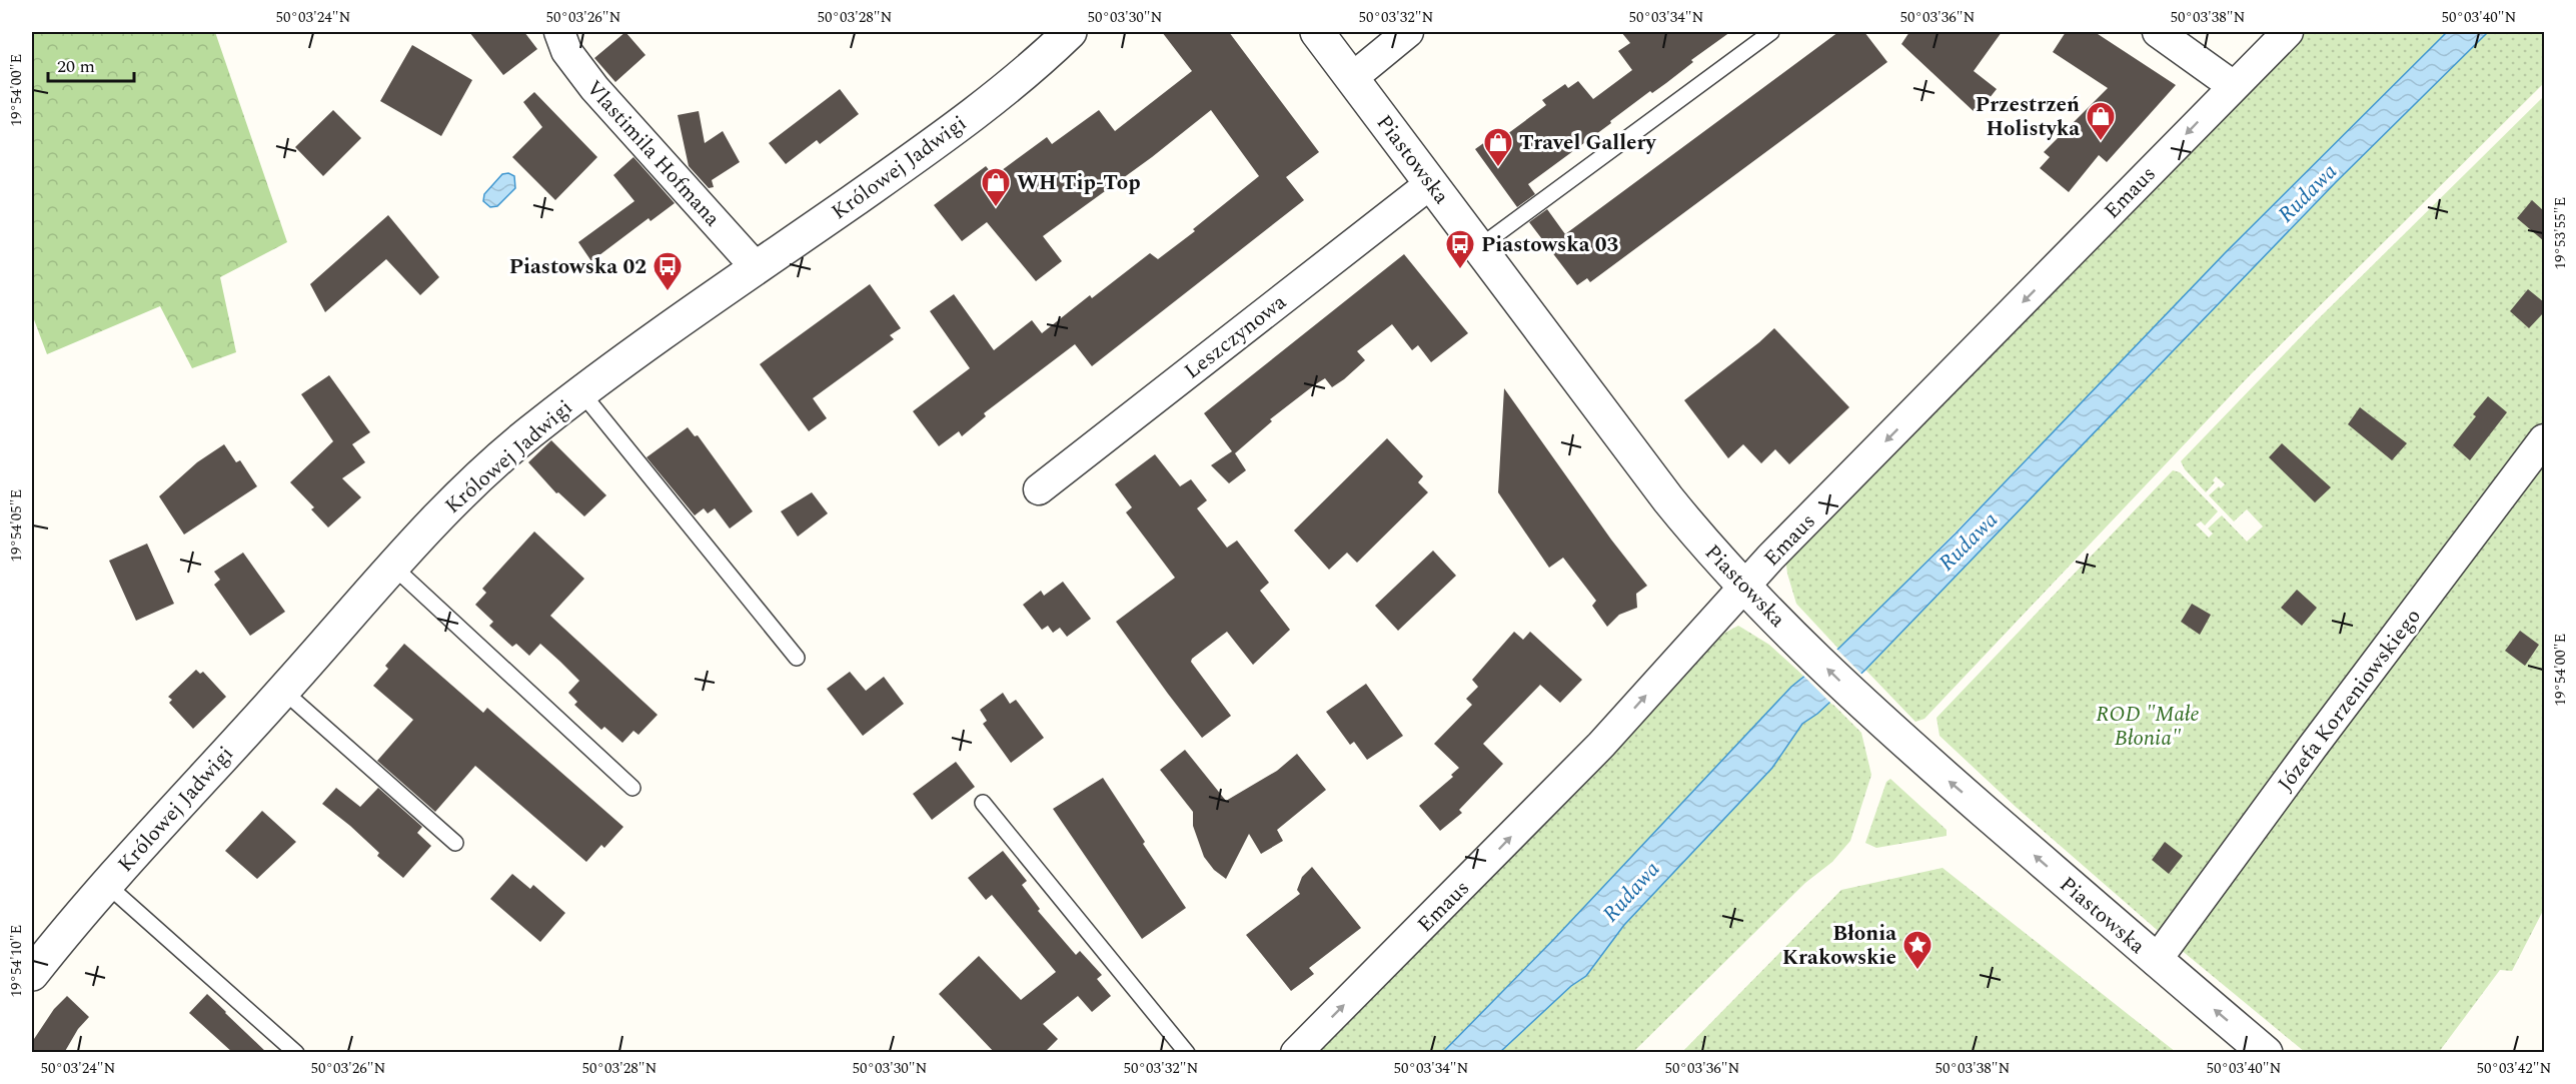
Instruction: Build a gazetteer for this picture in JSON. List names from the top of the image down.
{
  "streets": {
    "street": [
      "Vlastimila Hofmana",
      "Piastowska",
      "Królowej Jadwigi",
      "Emaus",
      "Leszczynowa",
      "Józefa Korzeniowskiego"
    ]
  },
  "crossings": [
    ["Vlastimila Hofmana", "Królowej Jadwigi"],
    ["Piastowska", "Emaus"],
    ["Piastowska", "Leszczynowa"],
    ["Piastowska", "Józefa Korzeniowskiego"]
  ],
  "one_way": ["Piastowska"],
  "water": ["Rudawa"],
  "parks": ["ROD \"Małe Błonia\""],
  "places": {
    "shop": ["Przestrzeń Holistyka", "Travel Gallery", "WH Tip-Top"],
    "bus stop": ["Piastowska 03", "Piastowska 02"],
    "place": ["Błonia Krakowskie"]
  },
  "scale_bar": "20 m",
  "coordinates": [
    "50°03'24\"N",
    "50°03'26\"N",
    "50°03'28\"N",
    "50°03'30\"N",
    "50°03'32\"N",
    "50°03'34\"N",
    "50°03'36\"N",
    "50°03'38\"N",
    "50°03'40\"N",
    "19°54'00\"E",
    "19°53'55\"E",
    "19°54'05\"E",
    "19°54'10\"E",
    "50°03'42\"N"
  ]
}
